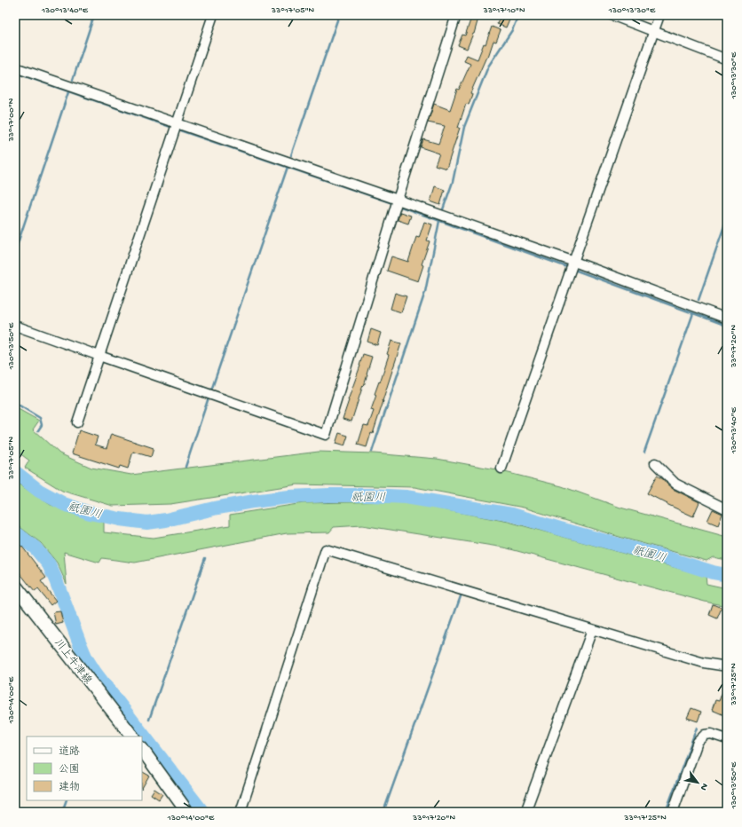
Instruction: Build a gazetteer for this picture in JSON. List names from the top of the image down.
{
  "streets": {
    "main road": ["川上牛津線"]
  },
  "water": ["祇園川"],
  "legend": ["道路", "公園", "建物"],
  "north": "bottom right",
  "coordinates": [
    "130°13'40\"E",
    "33°17'05\"N",
    "33°17'10\"N",
    "130°13'30\"E",
    "33°17'00\"N",
    "130°13'50\"E",
    "33°17'20\"N",
    "33°17'25\"N",
    "130°14'00\"E"
  ]
}
